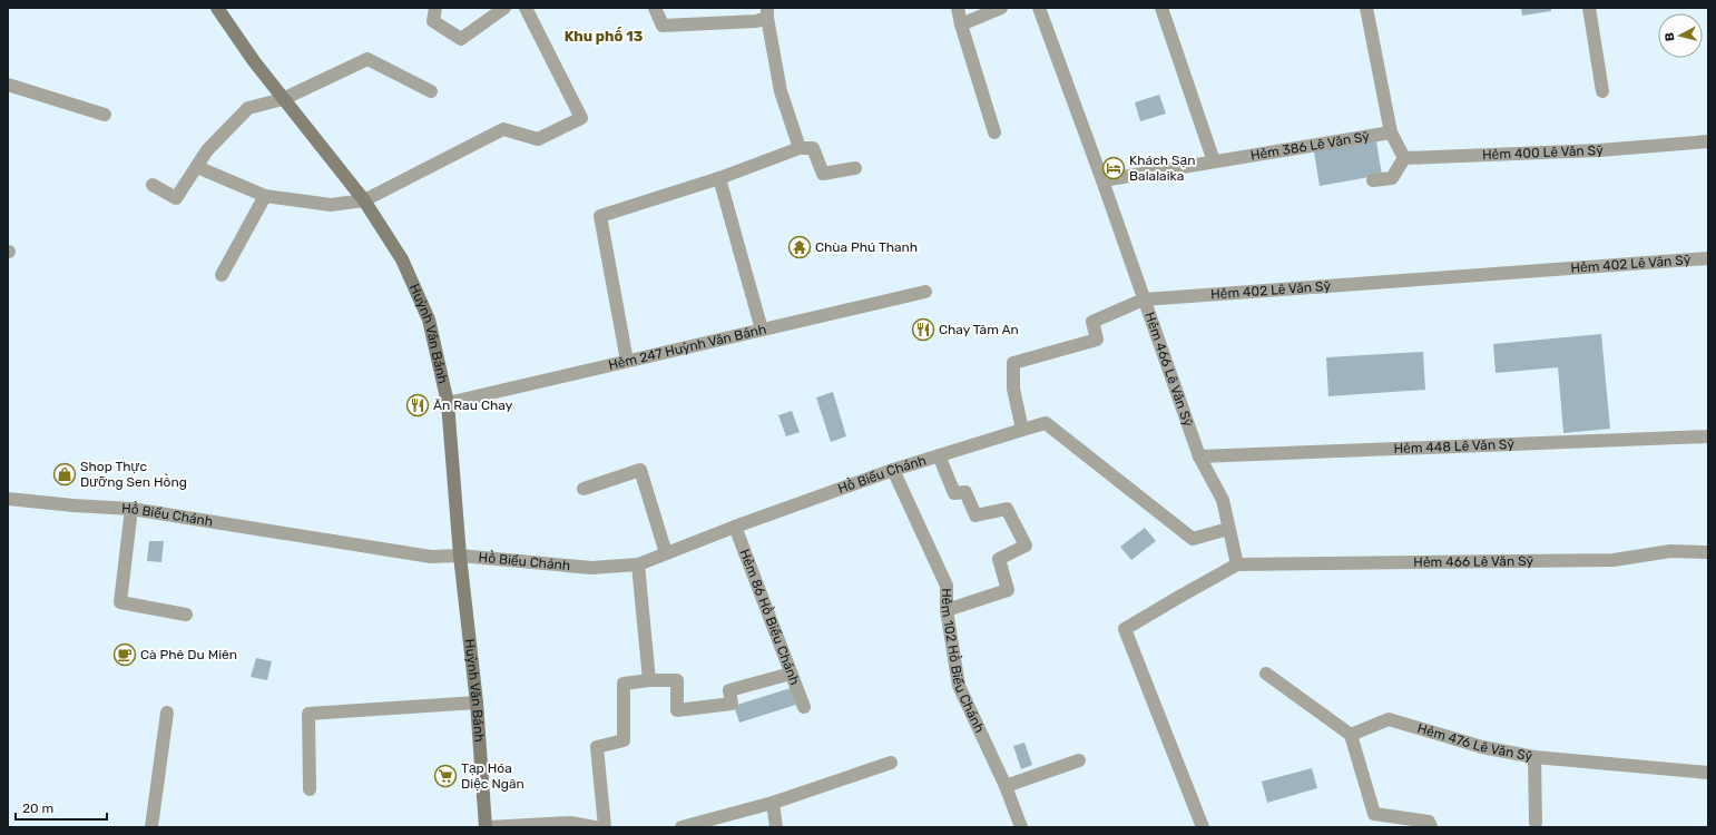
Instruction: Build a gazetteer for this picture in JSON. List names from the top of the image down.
{
  "streets": {
    "street": [
      "Hẻm 386 Lê Văn Sỹ",
      "Hẻm 400 Lê Văn Sỹ",
      "Hẻm 402 Lê Văn Sỹ",
      "Huỳnh Văn Bánh",
      "Hẻm 247 Huỳnh Văn Bánh",
      "Hẻm 466 Lê Văn Sỹ",
      "Hẻm 448 Lê Văn Sỹ",
      "Hồ Biểu Chánh",
      "Hẻm 86 Hồ Biểu Chánh",
      "Hẻm 102 Hồ Biểu Chánh",
      "Hẻm 476 Lê Văn Sỹ"
    ]
  },
  "crossings": [
    ["Hẻm 402 Lê Văn Sỹ", "Hẻm 466 Lê Văn Sỹ"],
    ["Hẻm 402 Lê Văn Sỹ", "Hồ Biểu Chánh"],
    ["Huỳnh Văn Bánh", "Hẻm 247 Huỳnh Văn Bánh"],
    ["Huỳnh Văn Bánh", "Hồ Biểu Chánh"],
    ["Hẻm 466 Lê Văn Sỹ", "Hẻm 448 Lê Văn Sỹ"],
    ["Hẻm 466 Lê Văn Sỹ", "Hồ Biểu Chánh"],
    ["Hồ Biểu Chánh", "Hẻm 86 Hồ Biểu Chánh"],
    ["Hồ Biểu Chánh", "Hẻm 102 Hồ Biểu Chánh"]
  ],
  "districts": ["Khu phố 13"],
  "places": {
    "hotel": ["Khách Sạn Balalaika"],
    "temple": ["Chùa Phú Thanh"],
    "restaurant": ["Chay Tâm An", "Ăn Rau Chay"],
    "shop": ["Shop Thực Dưỡng Sen Hồng"],
    "cafe": ["Cà Phê Du Miên"],
    "supermarket": ["Tạp Hóa Diệc Ngân"]
  },
  "scale_bar": "20 m",
  "north": "left"
}
